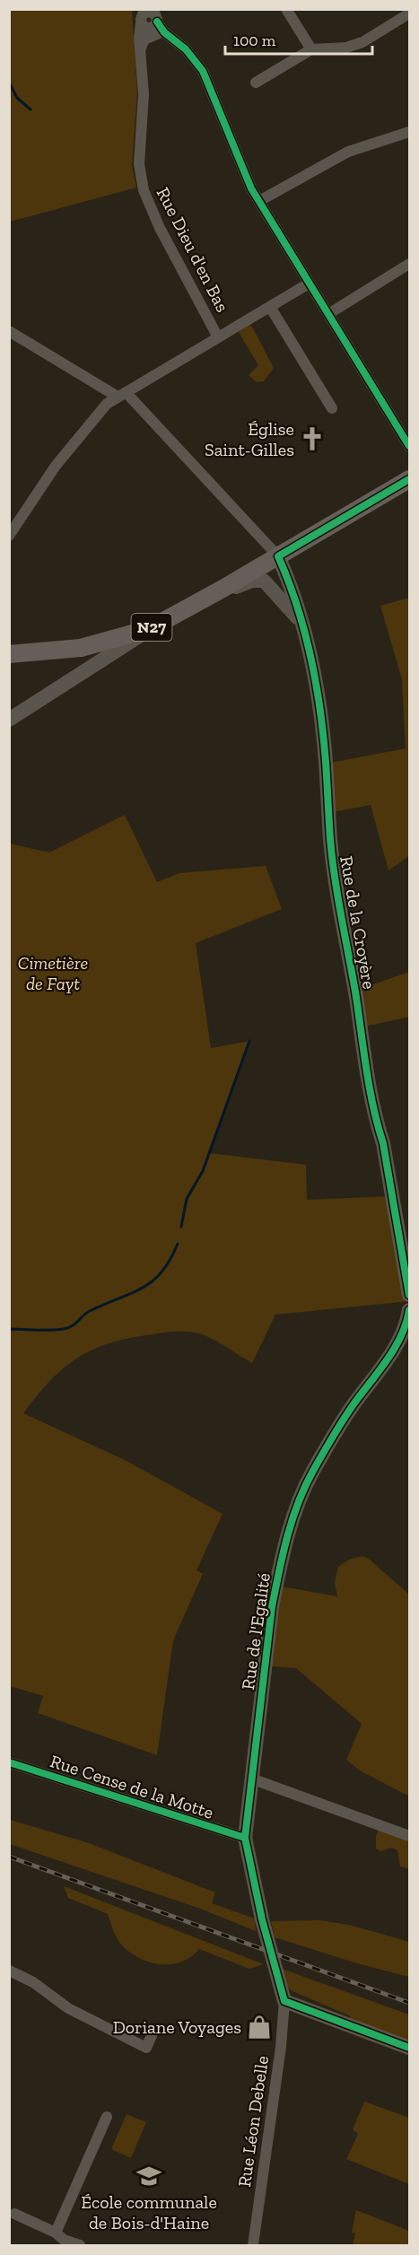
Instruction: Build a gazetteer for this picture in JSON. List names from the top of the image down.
{
  "streets": {
    "main road": ["N27"],
    "street": [
      "Rue Dieu d'en Bas",
      "Rue de la Croyère",
      "Rue de l'Egalité",
      "Rue Cense de la Motte",
      "Rue Léon Debelle"
    ]
  },
  "crossings": [
    ["N27", "Rue de la Croyère"],
    ["Rue de l'Egalité", "Rue Cense de la Motte"],
    ["Rue de l'Egalité", "Rue Léon Debelle"]
  ],
  "parks": ["Cimetière de Fayt"],
  "places": {
    "church": ["Église Saint-Gilles"],
    "shop": ["Doriane Voyages"],
    "school or university": ["École communale de Bois-d'Haine"]
  },
  "scale_bar": "100 m"
}
